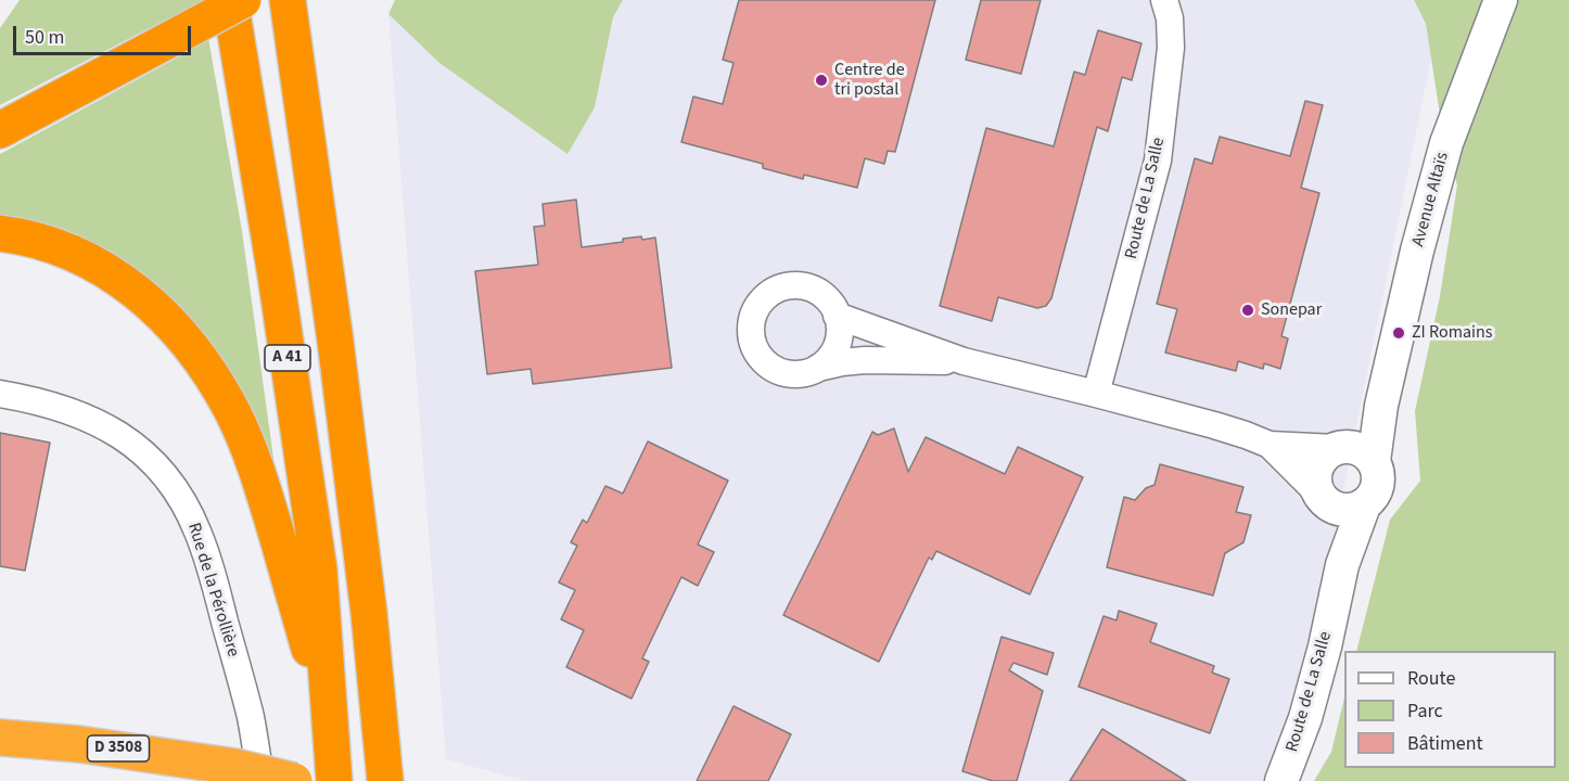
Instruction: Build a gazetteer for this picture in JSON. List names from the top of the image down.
{
  "streets": {
    "highway": ["A 41", "D 3508"],
    "street": ["Route de La Salle", "Avenue Altaïs", "Rue de la Pérollière"]
  },
  "crossings": [
    ["Route de La Salle", "Avenue Altaïs"],
    ["Rue de la Pérollière", "D 3508"]
  ],
  "places": ["Centre de tri postal", "Sonepar", "ZI Romains"],
  "legend": ["Route", "Parc", "Bâtiment"],
  "scale_bar": "50 m"
}
